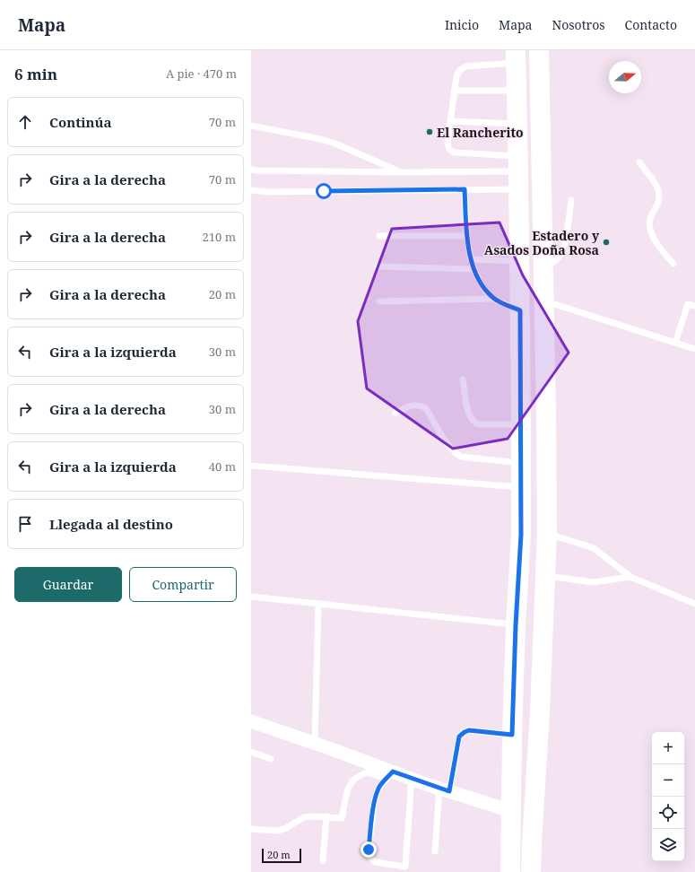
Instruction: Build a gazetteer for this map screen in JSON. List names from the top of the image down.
{
  "places": ["El Rancherito", "Estadero y Asados Doña Rosa"],
  "scale_bar": "20 m",
  "north": "right",
  "page": {
    "header": "Mapa",
    "nav": [
      "Inicio",
      "Mapa",
      "Nosotros",
      "Contacto"
    ],
    "heading": ["6 min", "A pie · 470 m"],
    "list": [
      ["Continúa", "70 m"],
      ["Gira a la derecha", "70 m"],
      ["Gira a la derecha", "210 m"],
      ["Gira a la derecha", "20 m"],
      ["Gira a la izquierda", "30 m"],
      ["Gira a la derecha", "30 m"],
      ["Gira a la izquierda", "40 m"],
      "Llegada al destino"
    ],
    "buttons": ["Guardar", "Compartir"],
    "map_buttons": ["+", "−"],
    "scale": "20 m"
  }
}
